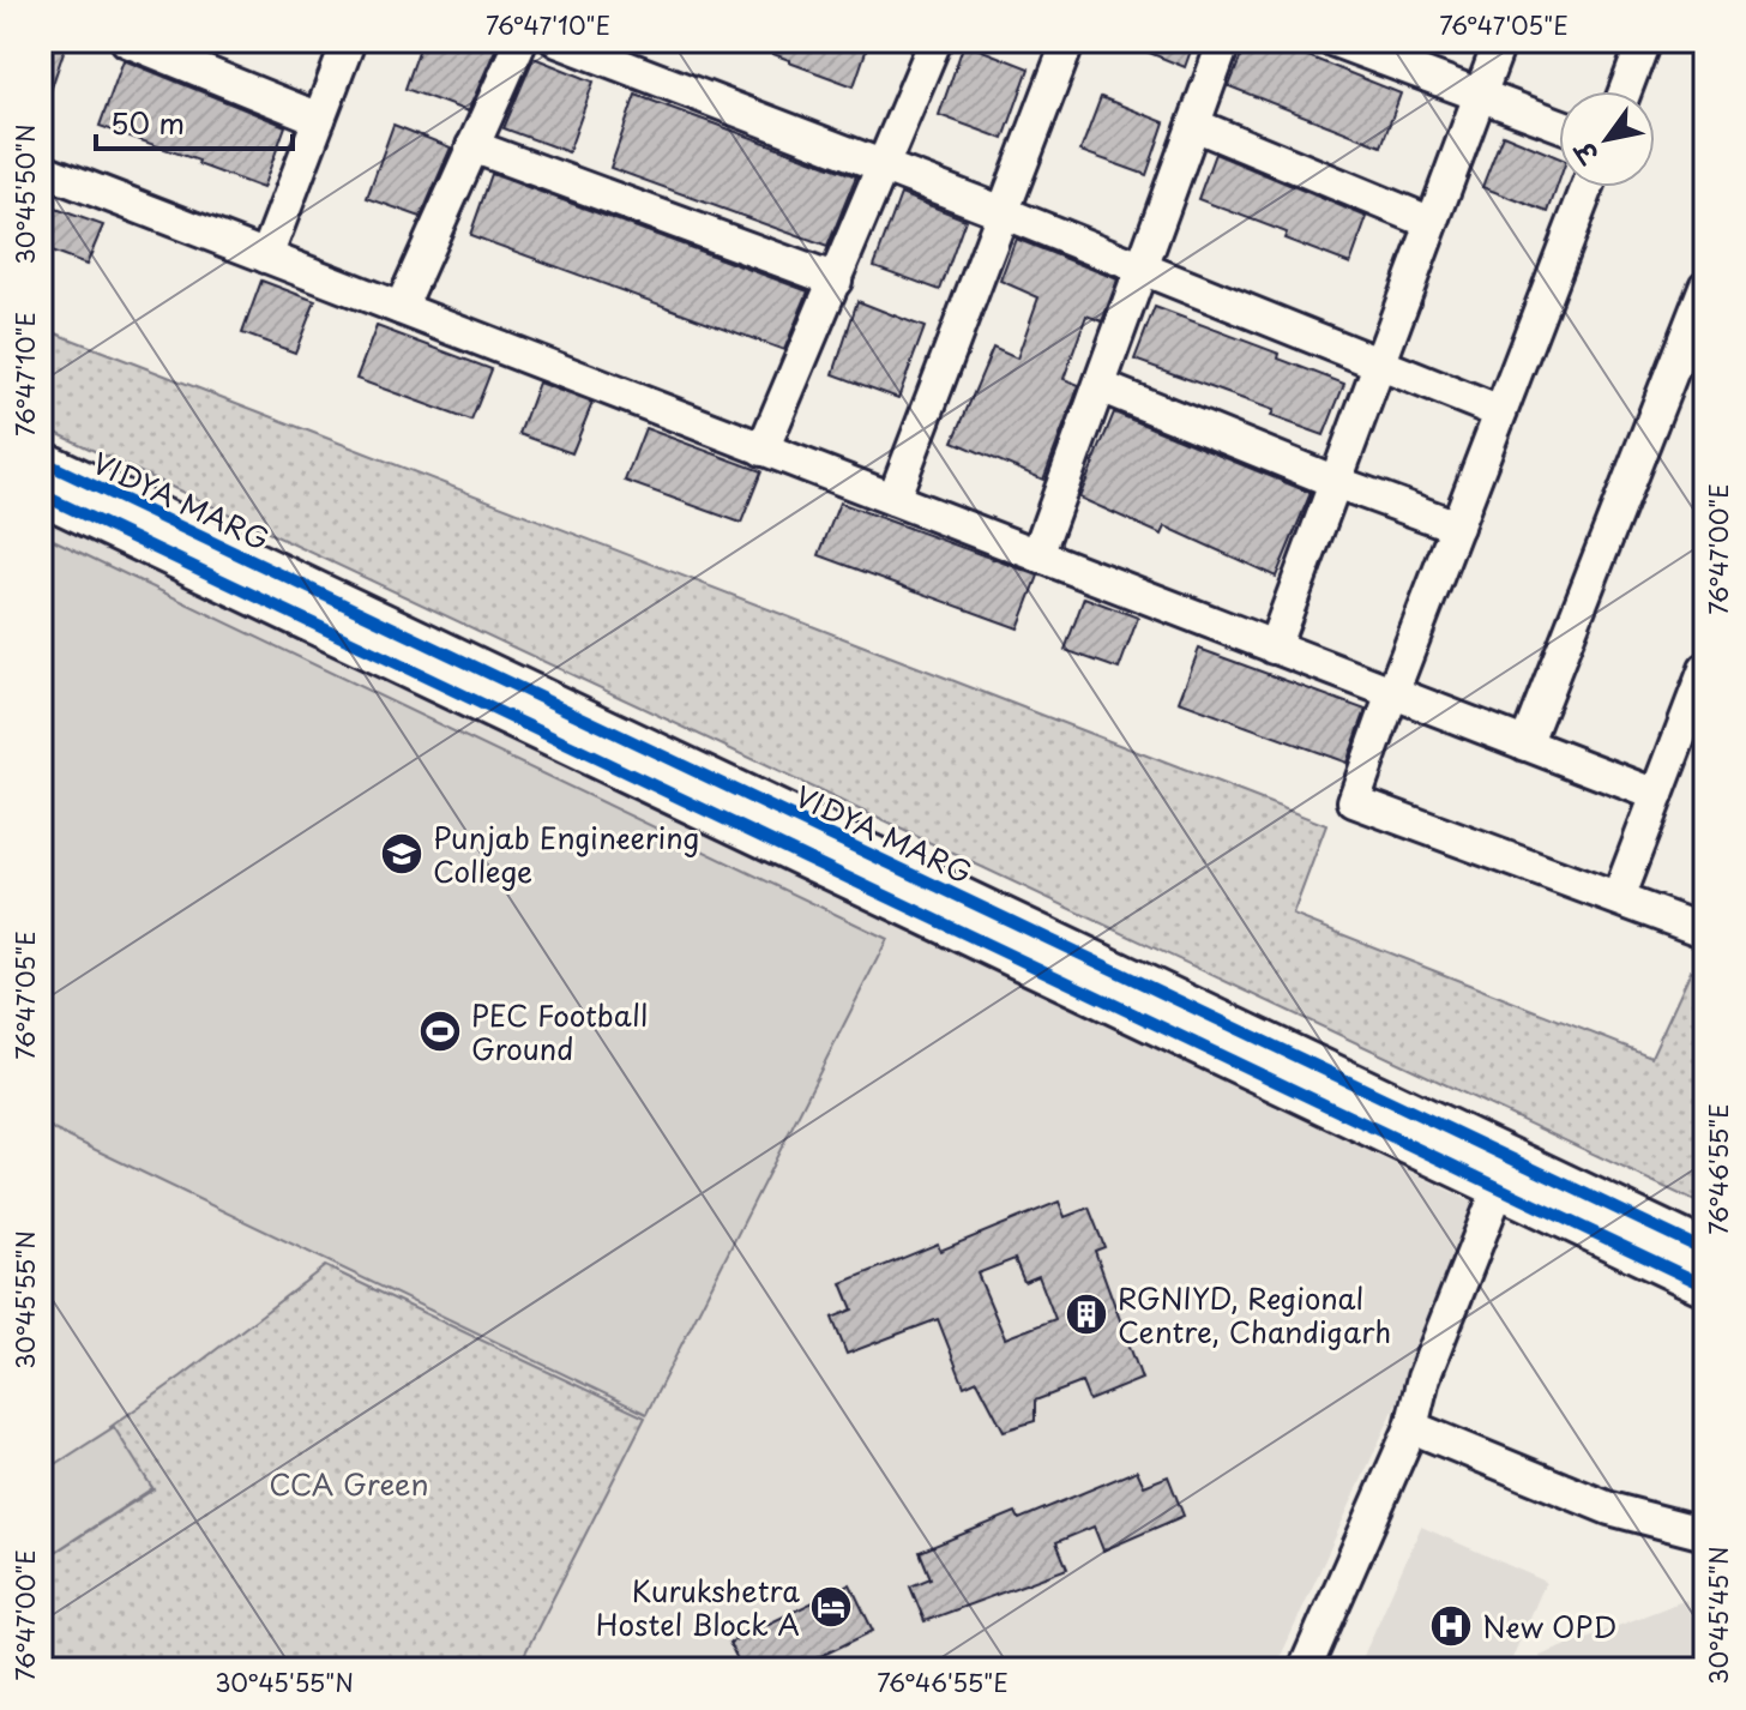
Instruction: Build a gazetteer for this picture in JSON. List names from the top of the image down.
{
  "streets": {
    "main road": ["VIDYA MARG"]
  },
  "parks": ["CCA Green"],
  "places": {
    "school or university": ["Punjab Engineering College"],
    "sports": ["PEC Football Ground"],
    "building": ["RGNIYD, Regional Centre, Chandigarh"],
    "hotel": ["Kurukshetra Hostel Block A"],
    "hospital": ["New OPD"]
  },
  "scale_bar": "50 m",
  "north": "bottom left",
  "coordinates": [
    "76°47'10\"E",
    "76°47'05\"E",
    "30°45'50\"N",
    "76°47'00\"E",
    "76°46'55\"E",
    "30°45'55\"N",
    "30°45'45\"N"
  ]
}
